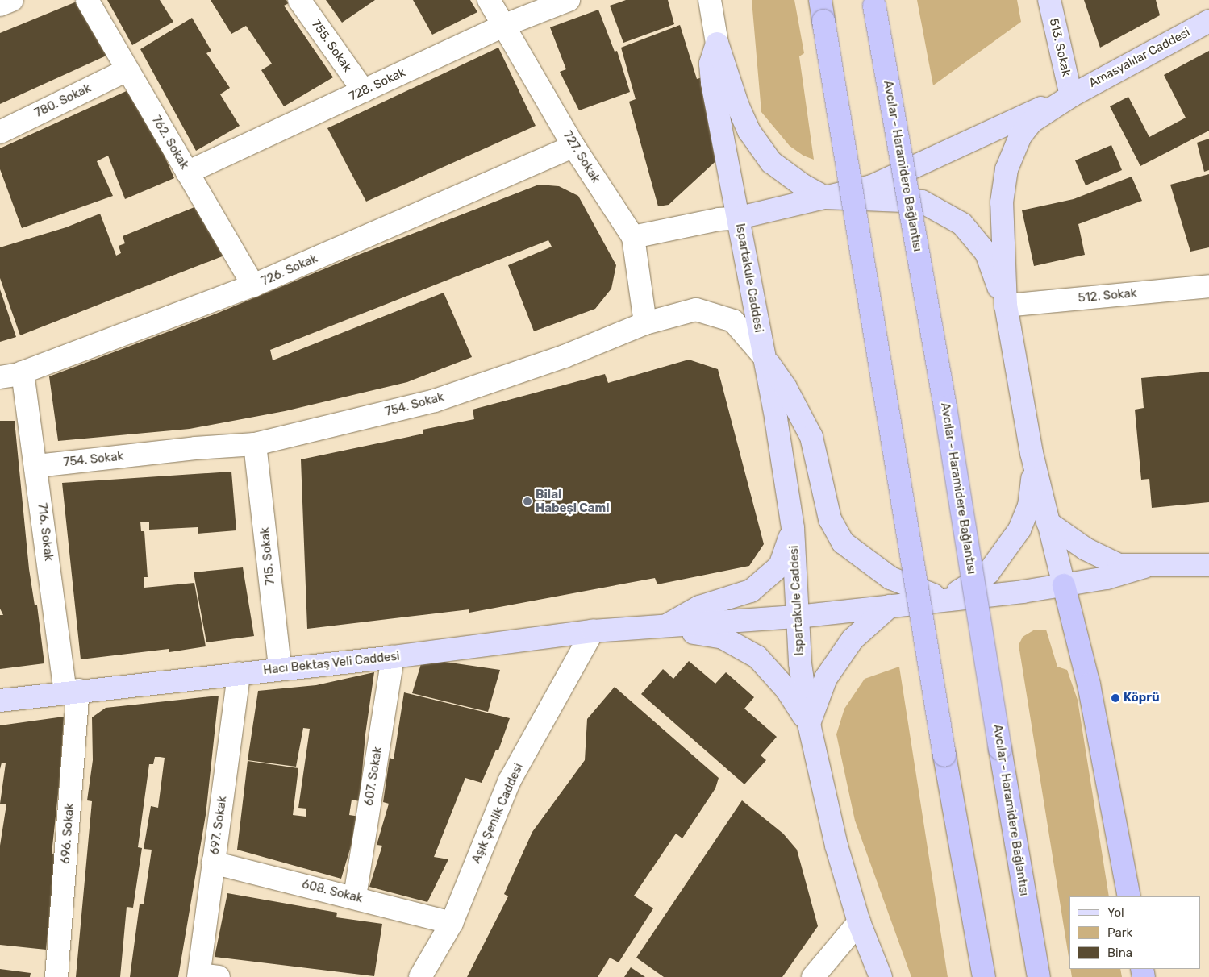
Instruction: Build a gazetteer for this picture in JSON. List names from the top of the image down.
{
  "streets": {
    "highway": ["Avcılar - Haramidere Bağlantısı"],
    "main road": [
      "513. Sokak",
      "Amasyalılar Caddesi",
      "Ispartakule Caddesi",
      "Hacı Bektaş Veli Caddesi"
    ],
    "street": [
      "755. Sokak",
      "728. Sokak",
      "780. Sokak",
      "762. Sokak",
      "727. Sokak",
      "726. Sokak",
      "512. Sokak",
      "754. Sokak",
      "716. Sokak",
      "715. Sokak",
      "607. Sokak",
      "Aşık Şenlik Caddesi",
      "697. Sokak",
      "696. Sokak",
      "608. Sokak"
    ]
  },
  "crossings": [
    ["755. Sokak", "728. Sokak"],
    ["513. Sokak", "Amasyalılar Caddesi"],
    ["728. Sokak", "762. Sokak"],
    ["728. Sokak", "727. Sokak"],
    ["780. Sokak", "762. Sokak"],
    ["762. Sokak", "726. Sokak"],
    ["727. Sokak", "726. Sokak"],
    ["727. Sokak", "754. Sokak"],
    ["726. Sokak", "716. Sokak"],
    ["Ispartakule Caddesi", "754. Sokak"],
    ["754. Sokak", "716. Sokak"],
    ["754. Sokak", "715. Sokak"],
    ["716. Sokak", "Hacı Bektaş Veli Caddesi"],
    ["716. Sokak", "696. Sokak"],
    ["715. Sokak", "Hacı Bektaş Veli Caddesi"],
    ["Hacı Bektaş Veli Caddesi", "607. Sokak"],
    ["Hacı Bektaş Veli Caddesi", "Aşık Şenlik Caddesi"],
    ["Hacı Bektaş Veli Caddesi", "697. Sokak"],
    ["Hacı Bektaş Veli Caddesi", "696. Sokak"],
    ["607. Sokak", "608. Sokak"],
    ["Aşık Şenlik Caddesi", "608. Sokak"],
    ["697. Sokak", "608. Sokak"]
  ],
  "places": ["Bilal Habeşi Cami", "Köprü"],
  "legend": ["Yol", "Park", "Bina"]
}
